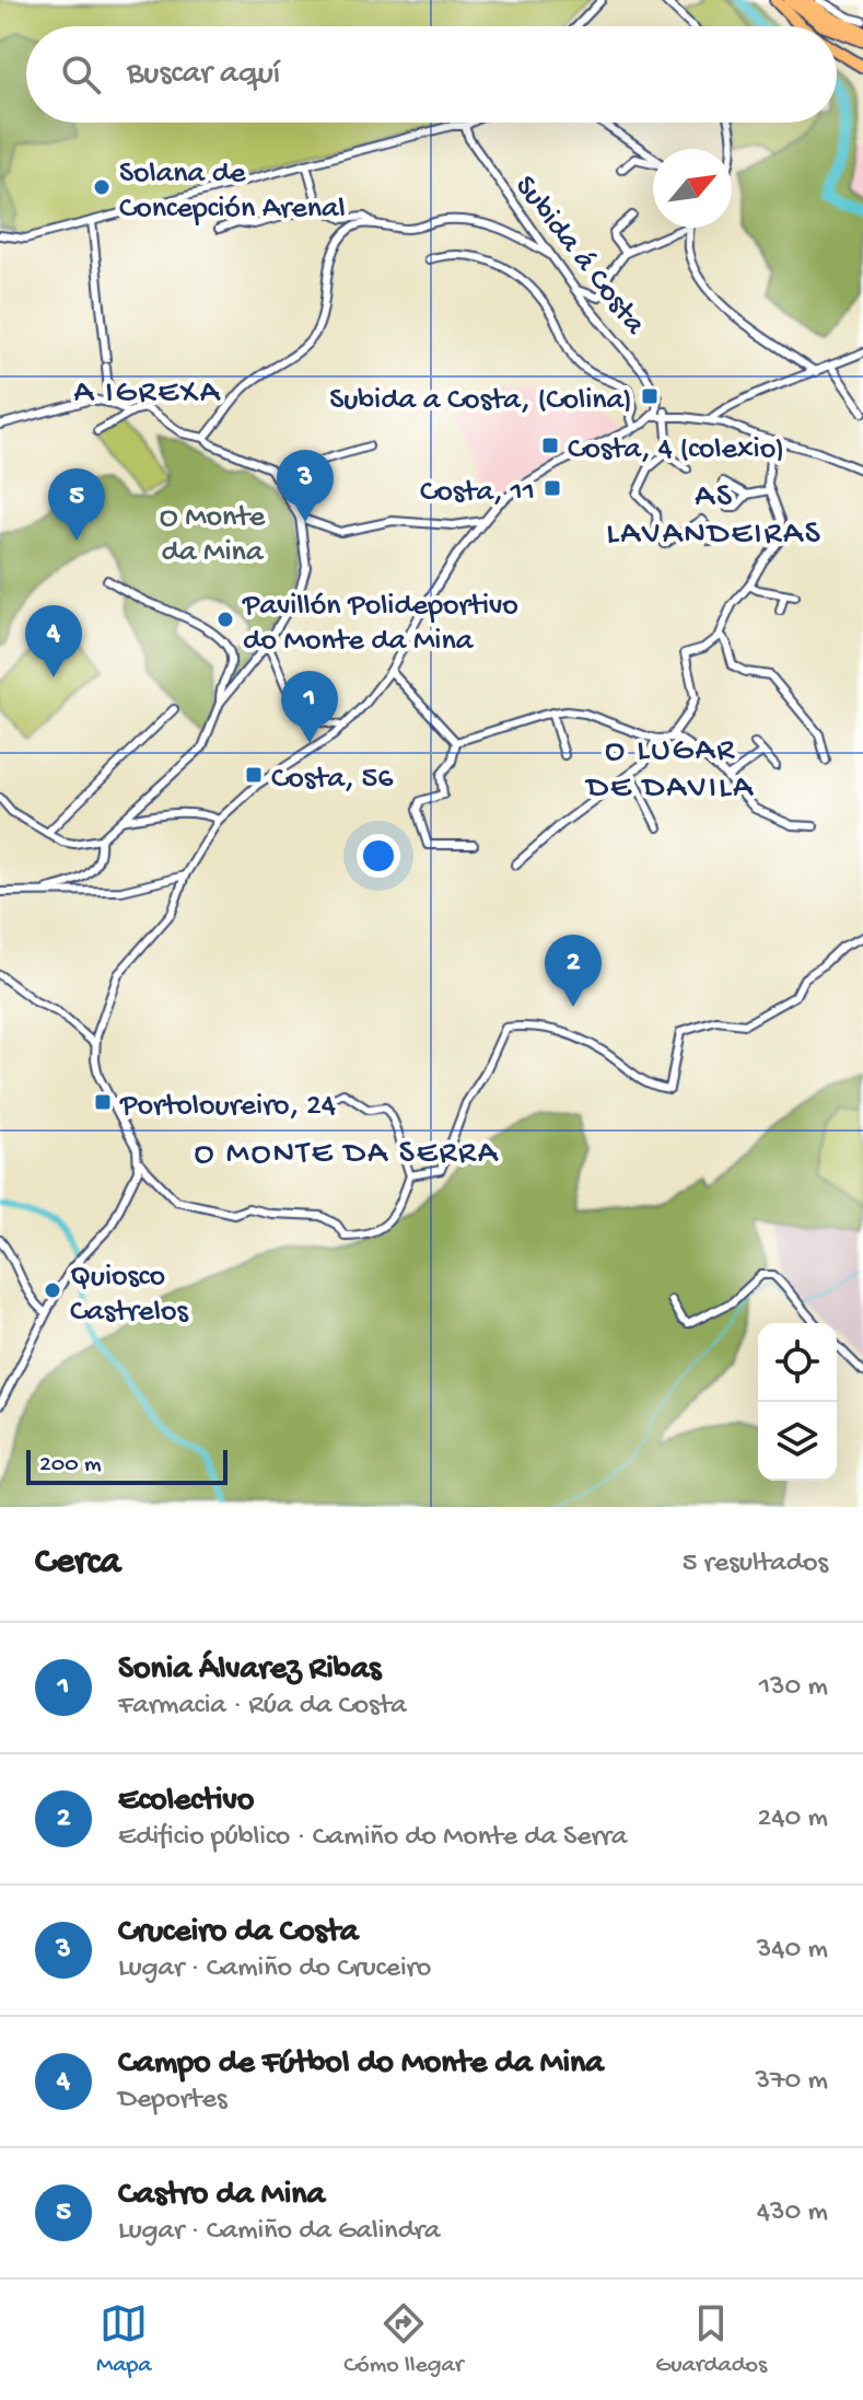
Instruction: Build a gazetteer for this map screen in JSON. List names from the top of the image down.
{
  "streets": {
    "street": ["Subida á Costa"]
  },
  "districts": [
    "A IGREXA",
    "AS LAVANDEIRAS",
    "O LUGAR DE DAVILA",
    "O MONTE DA SERRA"
  ],
  "parks": ["O Monte da Mina"],
  "places": {
    "other": ["Solana de Concepción Arenal", "Pavillón Polideportivo do Monte da Mina", "Quiosco Castrelos"],
    "transit": [
      "Subida a Costa, (Colina)",
      "Costa, 4 (colexio)",
      "Costa, 11",
      "Costa, 56",
      "Portoloureiro, 24"
    ]
  },
  "scale_bar": "200 m",
  "north": "top right",
  "page": {
    "search": "Buscar aquí",
    "pins": [
      "3",
      "5",
      "4",
      "1",
      "2"
    ],
    "scale": "200 m",
    "heading": ["Cerca", "5 resultados"],
    "list": [
      {
        "mark": "1",
        "name": "Sonia Álvarez Ribas",
        "note": "Farmacia · Rúa da Costa",
        "value": "130 m"
      },
      {
        "mark": "2",
        "name": "Ecolectivo",
        "note": "Edificio público · Camiño do Monte da Serra",
        "value": "240 m"
      },
      {
        "mark": "3",
        "name": "Cruceiro da Costa",
        "note": "Lugar · Camiño do Cruceiro",
        "value": "340 m"
      },
      {
        "mark": "4",
        "name": "Campo de Fútbol do Monte da Mina",
        "note": "Deportes",
        "value": "370 m"
      },
      {
        "mark": "5",
        "name": "Castro da Mina",
        "note": "Lugar · Camiño da Galindra",
        "value": "430 m"
      }
    ],
    "nav": ["Mapa", "Cómo llegar", "Guardados"]
  }
}
